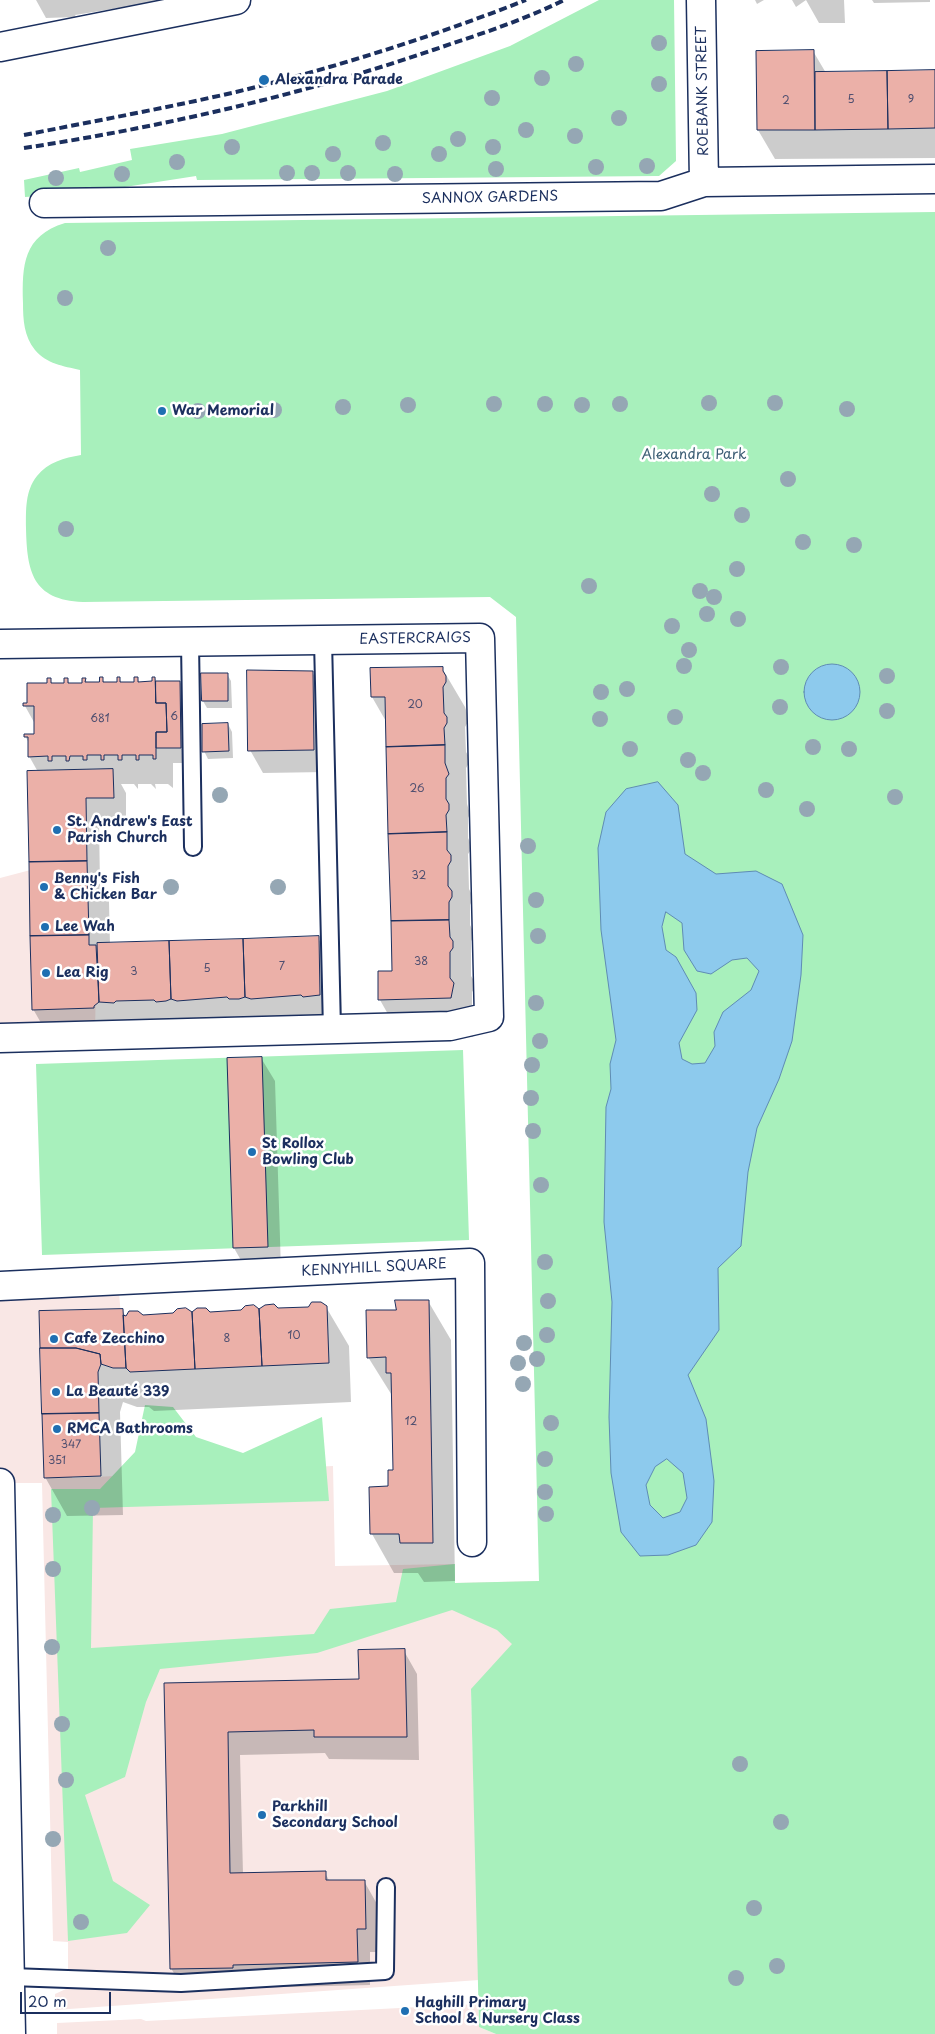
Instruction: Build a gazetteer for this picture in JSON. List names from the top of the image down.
{
  "streets": {
    "street": [
      "ROEBANK STREET",
      "SANNOX GARDENS",
      "EASTERCRAIGS",
      "KENNYHILL SQUARE"
    ]
  },
  "crossings": [
    ["ROEBANK STREET", "SANNOX GARDENS"]
  ],
  "parks": ["Alexandra Park"],
  "places": [
    "Alexandra Parade",
    "War Memorial",
    "St. Andrew's East Parish Church",
    "Benny's Fish & Chicken Bar",
    "Lee Wah",
    "Lea Rig",
    "St Rollox Bowling Club",
    "Cafe Zecchino",
    "La Beauté 339",
    "RMCA Bathrooms",
    "Parkhill Secondary School",
    "Haghill Primary School & Nursery Class"
  ],
  "house_numbers": [
    "5",
    "9",
    "2",
    "20",
    "6",
    "681",
    "26",
    "32",
    "38",
    "7",
    "5",
    "3",
    "10",
    "8",
    "12",
    "347",
    "351"
  ],
  "scale_bar": "20 m"
}
